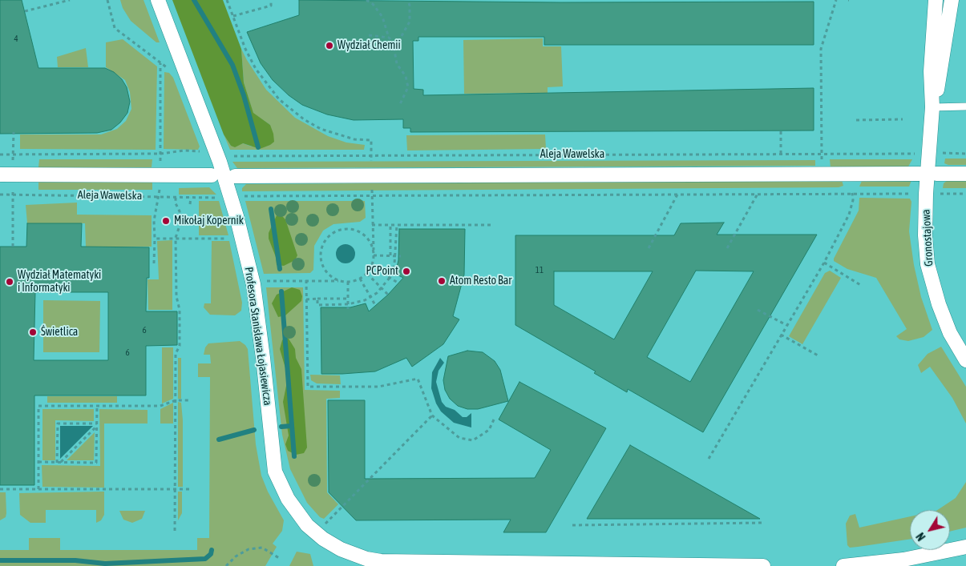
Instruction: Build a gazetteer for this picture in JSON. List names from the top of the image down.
{
  "streets": {
    "street": ["Aleja Wawelska", "Gronostajowa", "Profesora Stanisława Łojasiewicza"]
  },
  "places": [
    "Wydział Chemii",
    "Mikołaj Kopernik",
    "PCPoint",
    "Atom Resto Bar",
    "Wydział Matematyki i Informatyki",
    "Świetlica"
  ],
  "house_numbers": [
    "4",
    "11",
    "6",
    "6"
  ],
  "north": "bottom left"
}
